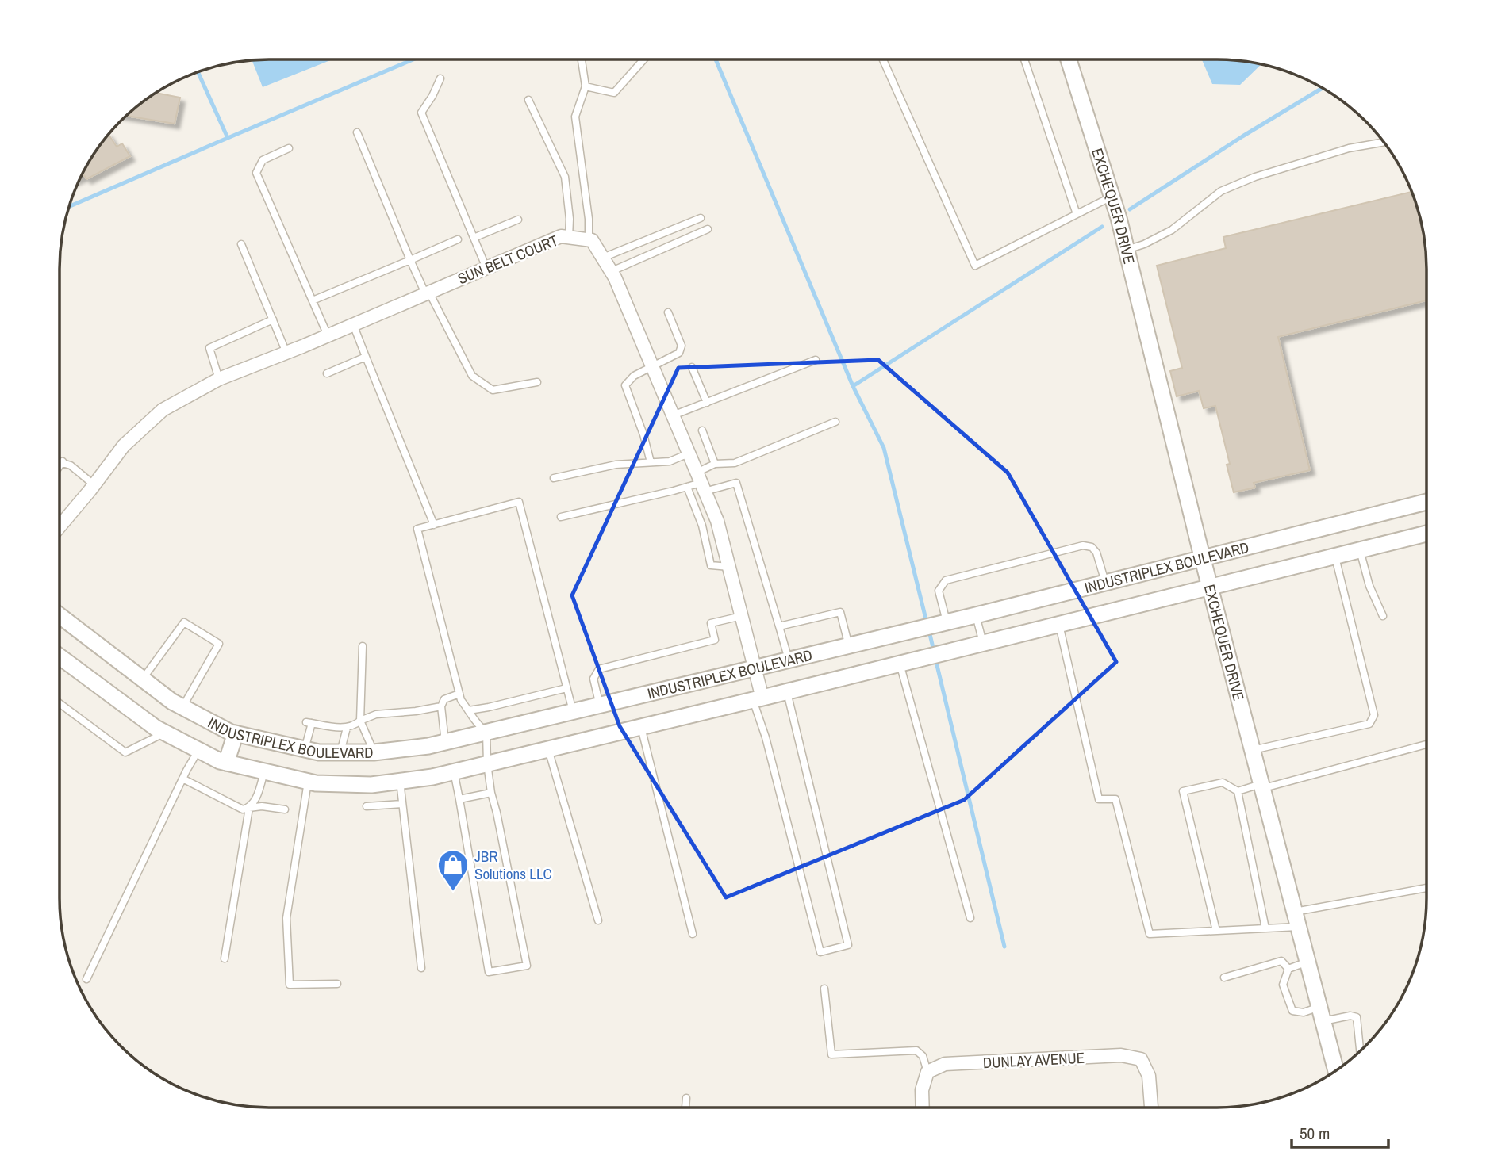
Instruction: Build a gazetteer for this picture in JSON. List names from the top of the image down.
{
  "streets": {
    "street": [
      "EXCHEQUER DRIVE",
      "SUN BELT COURT",
      "INDUSTRIPLEX BOULEVARD",
      "DUNLAY AVENUE"
    ]
  },
  "crossings": [
    ["EXCHEQUER DRIVE", "INDUSTRIPLEX BOULEVARD"]
  ],
  "places": {
    "shop": ["JBR Solutions LLC"]
  },
  "scale_bar": "50 m"
}
